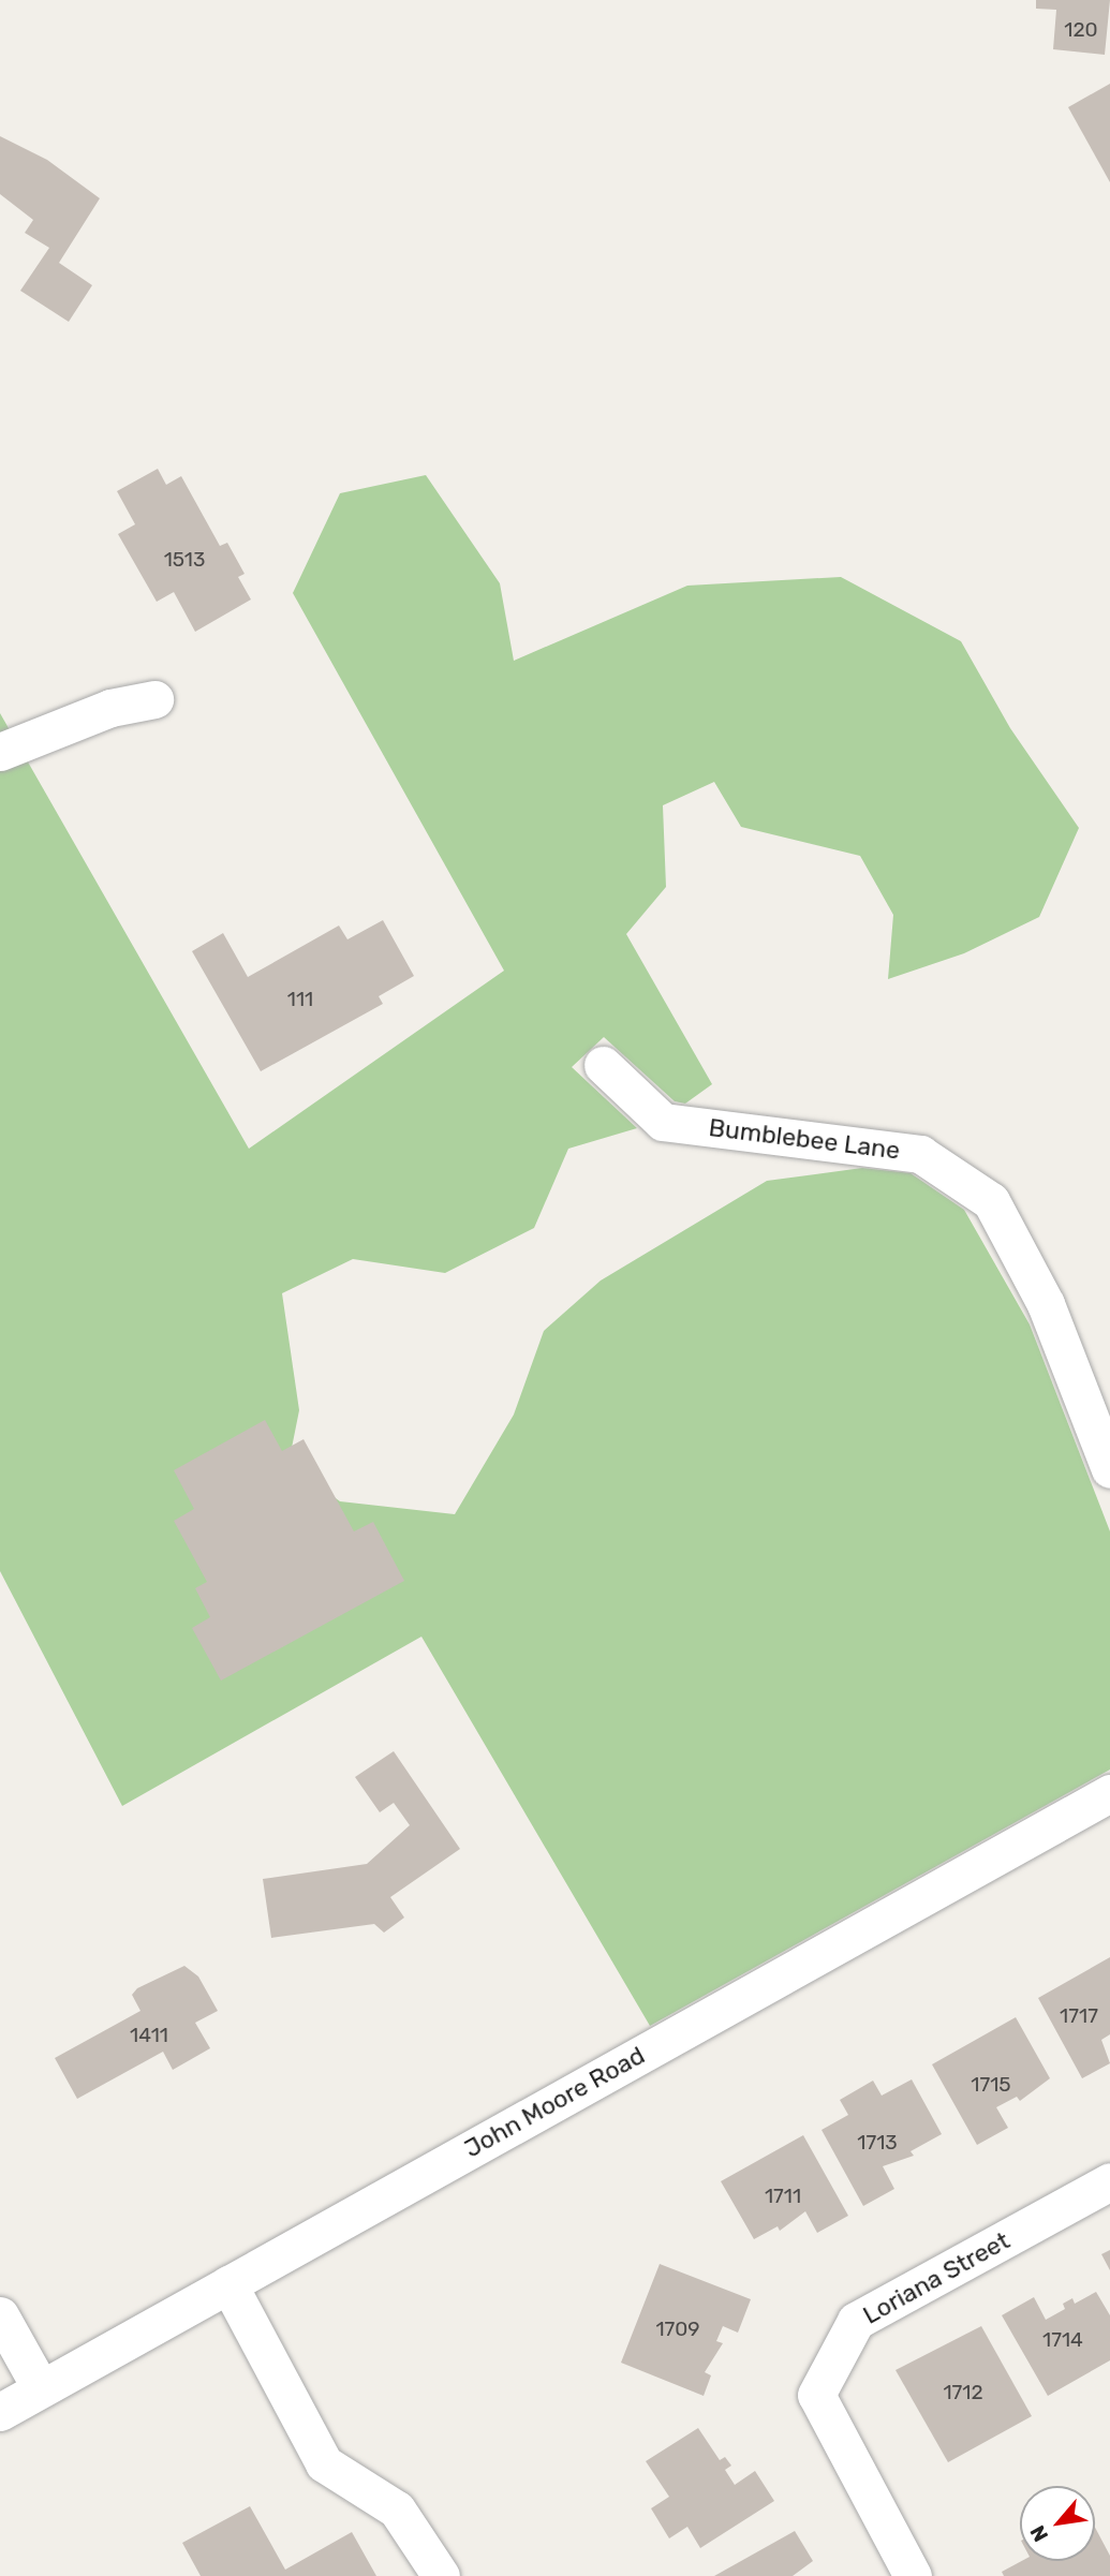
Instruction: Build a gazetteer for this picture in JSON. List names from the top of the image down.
{
  "streets": {
    "street": ["Bumblebee Lane", "John Moore Road", "Loriana Street"]
  },
  "house_numbers": [
    "120",
    "1513",
    "111",
    "1717",
    "1411",
    "1715",
    "1713",
    "1711",
    "1709",
    "1714",
    "1712"
  ],
  "north": "bottom left"
}
